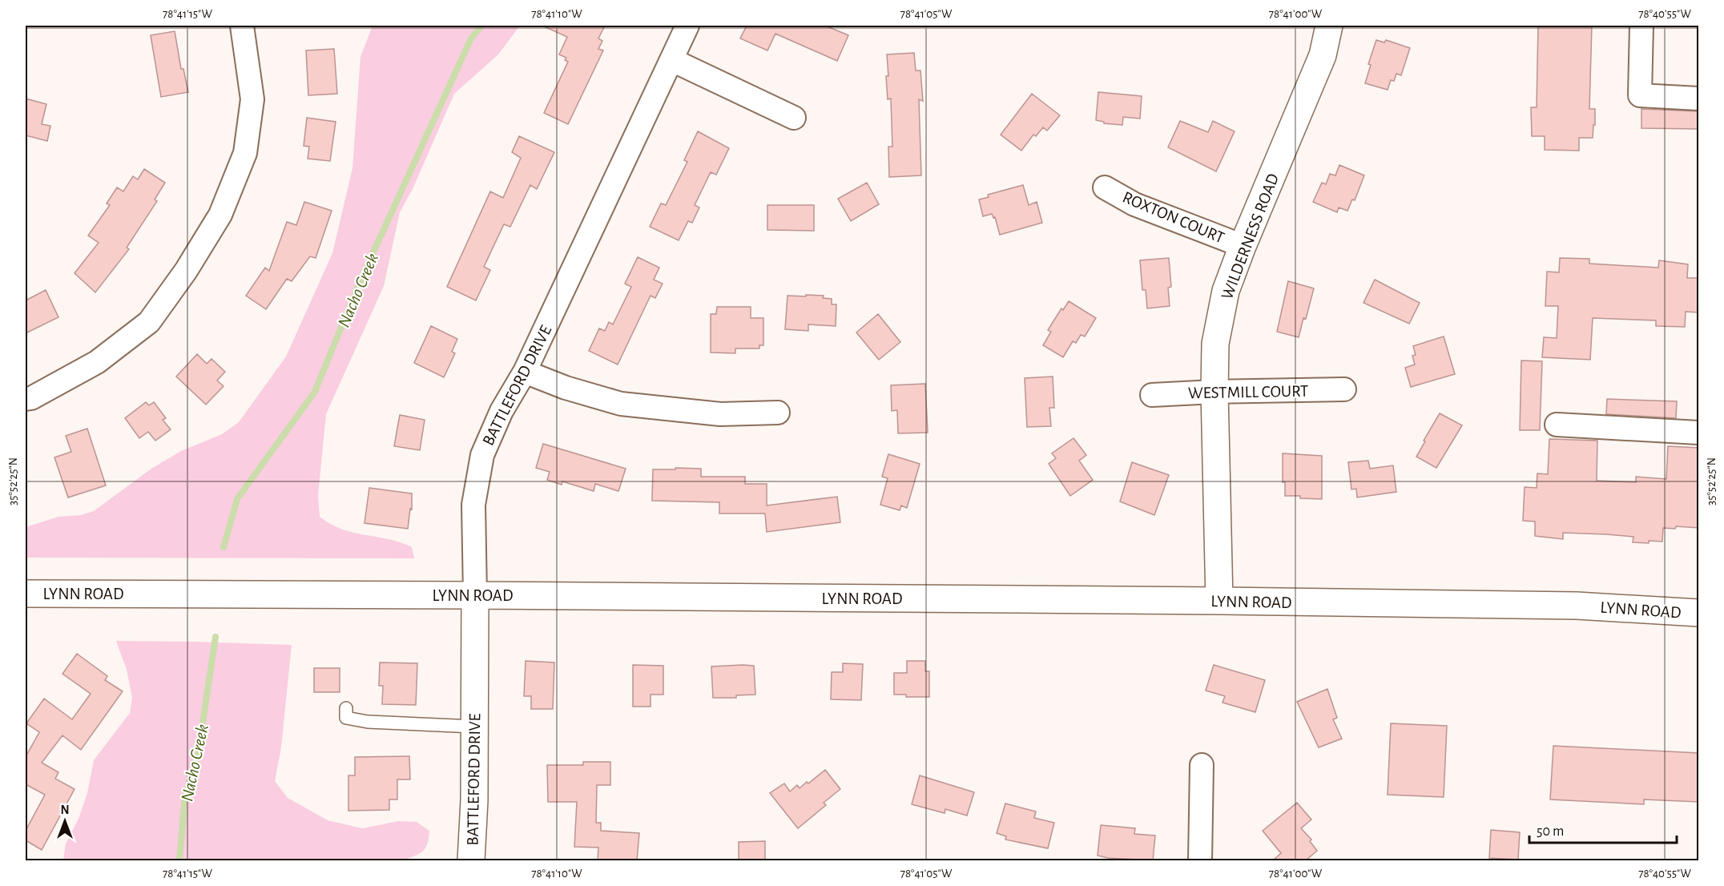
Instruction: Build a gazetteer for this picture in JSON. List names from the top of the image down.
{
  "streets": {
    "main road": ["WILDERNESS ROAD", "BATTLEFORD DRIVE", "LYNN ROAD"],
    "street": ["ROXTON COURT", "WESTMILL COURT"]
  },
  "crossings": [
    ["ROXTON COURT", "WILDERNESS ROAD"],
    ["WILDERNESS ROAD", "WESTMILL COURT"],
    ["WILDERNESS ROAD", "LYNN ROAD"],
    ["BATTLEFORD DRIVE", "LYNN ROAD"]
  ],
  "water": ["Nacho Creek"],
  "scale_bar": "50 m",
  "north": "top",
  "coordinates": [
    "78°41'15\"W",
    "78°41'10\"W",
    "78°41'05\"W",
    "78°41'00\"W",
    "78°40'55\"W",
    "35°52'25\"N"
  ]
}
